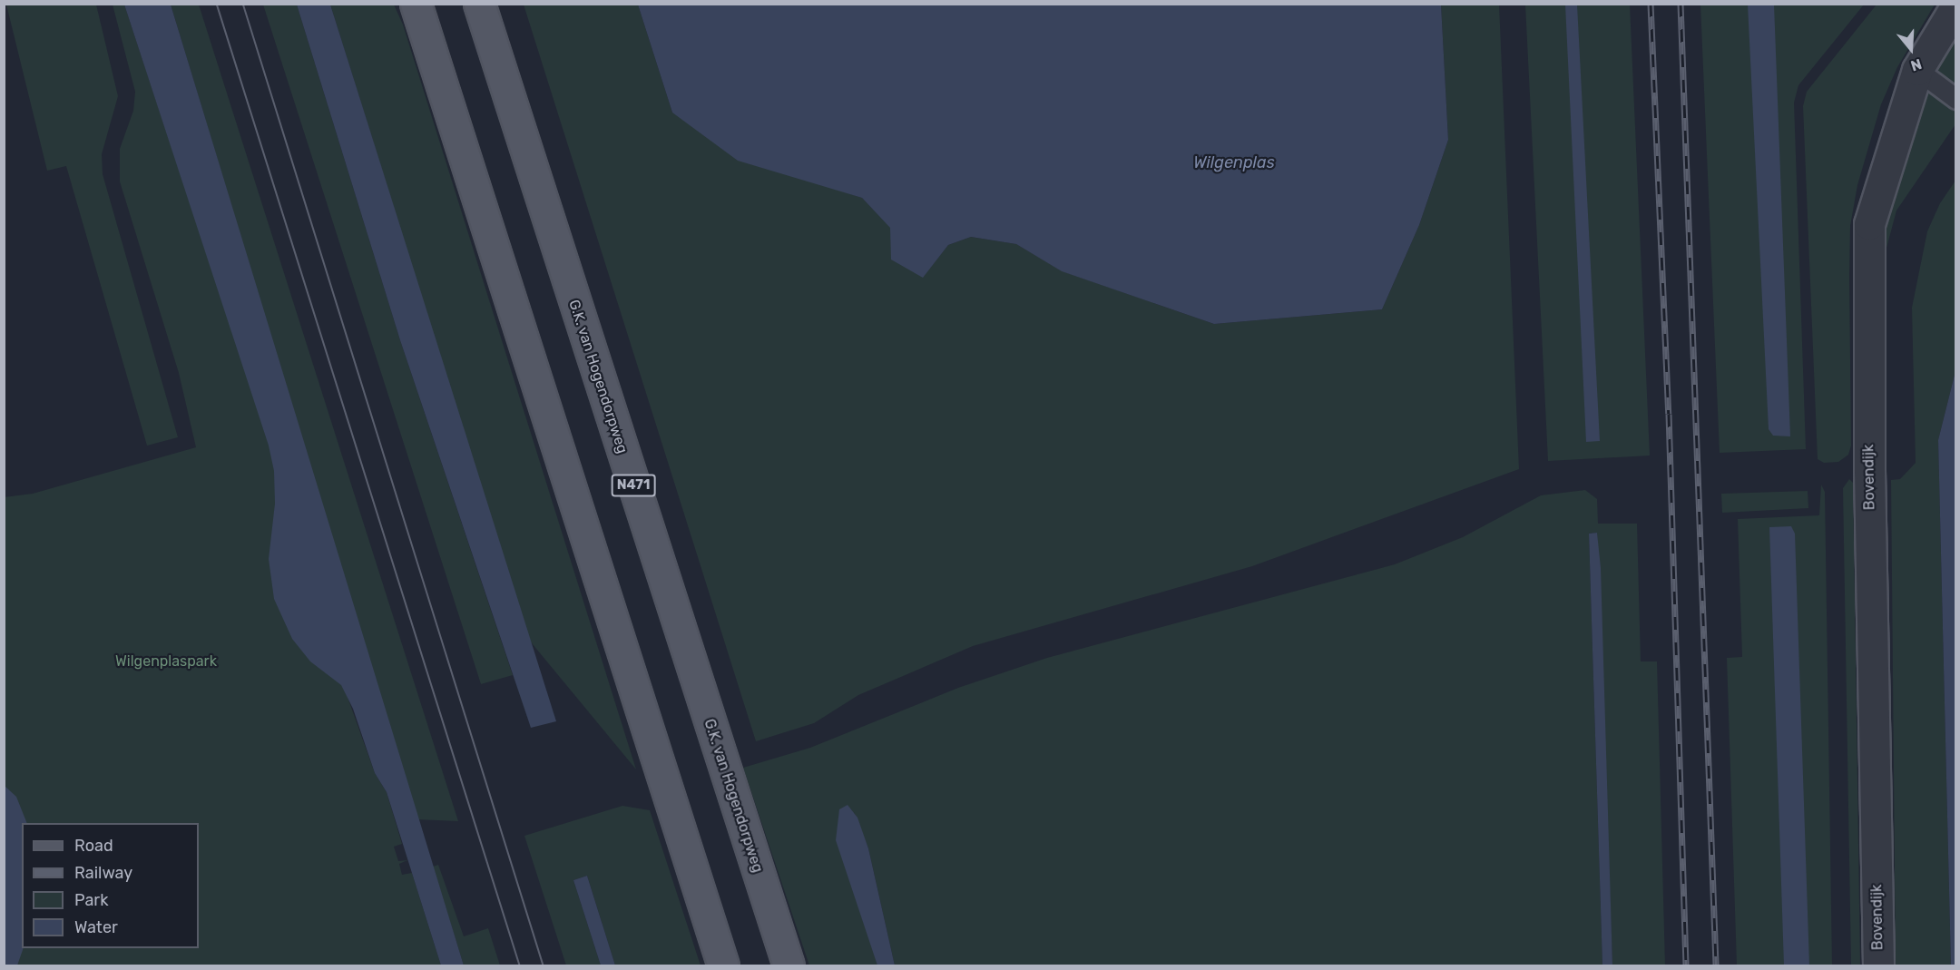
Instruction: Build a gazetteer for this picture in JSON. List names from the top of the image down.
{
  "streets": {
    "main road": ["G.K. van Hogendorpweg", "N471"],
    "street": ["Bovendijk"]
  },
  "water": ["Wilgenplas"],
  "parks": ["Wilgenplaspark"],
  "legend": [
    "Road",
    "Railway",
    "Park",
    "Water"
  ],
  "north": "bottom"
}
